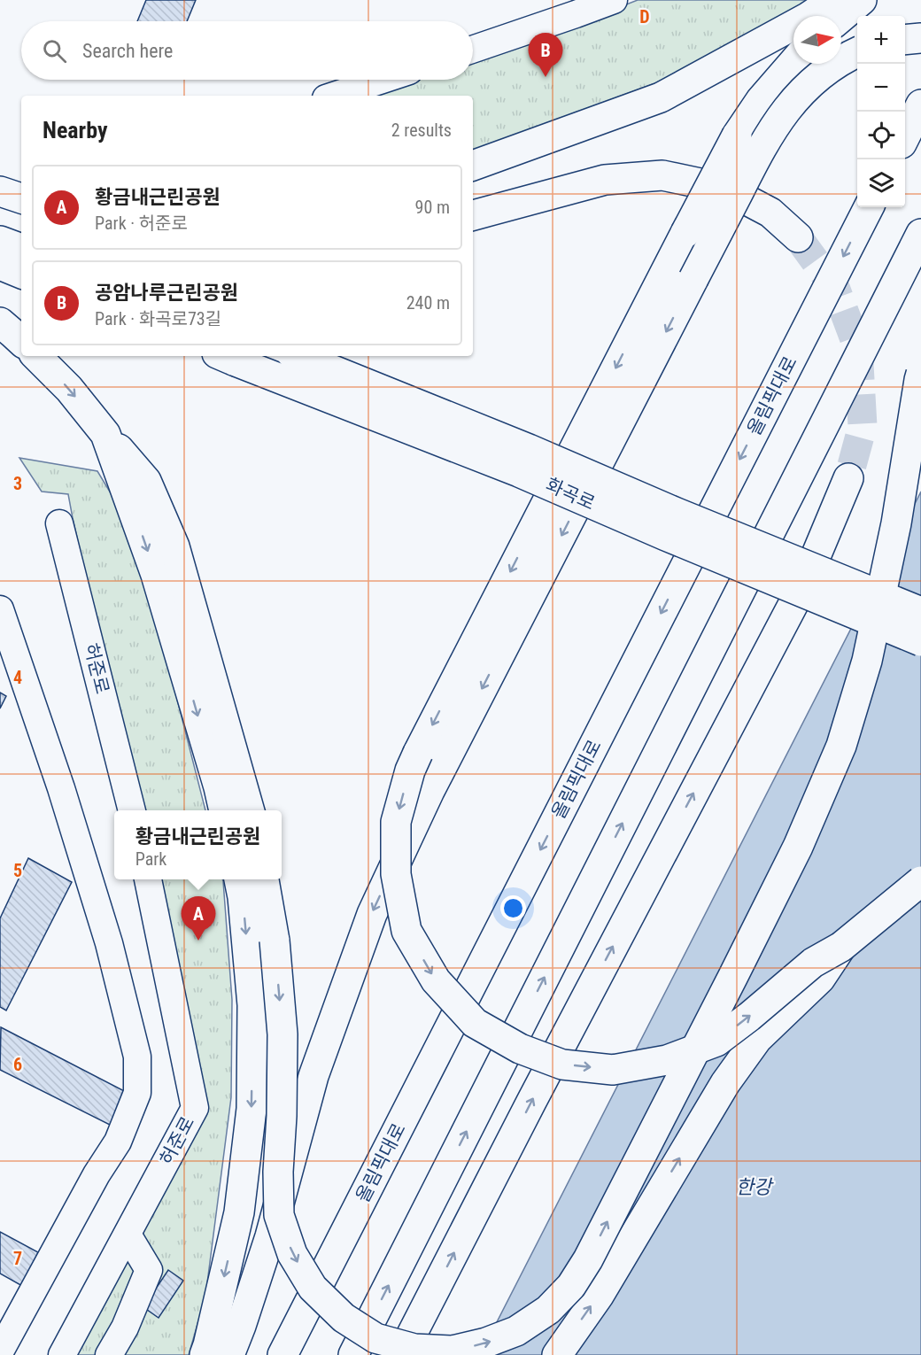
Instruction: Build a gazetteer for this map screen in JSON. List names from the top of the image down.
{
  "streets": {
    "main road": ["올림픽대로", "화곡로"],
    "street": ["허준로"]
  },
  "water": ["한강"],
  "north": "right",
  "page": {
    "map_buttons": ["+", "−"],
    "search": "Search here",
    "pins": ["B", "A"],
    "heading": ["Nearby", "2 results"],
    "list": [
      {
        "mark": "A",
        "name": "황금내근린공원",
        "note": "Park · 허준로",
        "value": "90 m"
      },
      {
        "mark": "B",
        "name": "공암나루근린공원",
        "note": "Park · 화곡로73길",
        "value": "240 m"
      }
    ],
    "popup": ["황금내근린공원", "Park"]
  },
  "grid": {
    "columns": ["D"],
    "rows": [
      "3",
      "4",
      "5",
      "6",
      "7"
    ]
  }
}
